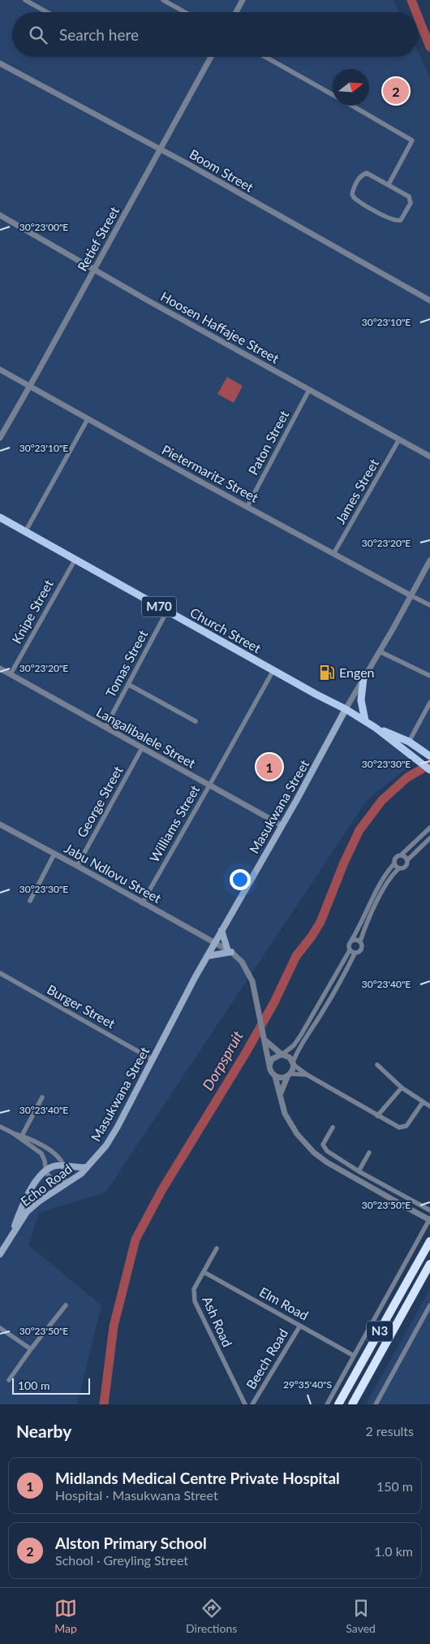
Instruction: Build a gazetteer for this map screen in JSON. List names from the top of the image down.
{
  "streets": {
    "highway": ["N3"],
    "main road": [
      "M70",
      "Church Street",
      "Masukwana Street",
      "Echo Road"
    ],
    "street": [
      "Boom Street",
      "Retief Street",
      "Hoosen Haffajee Street",
      "Paton Street",
      "Pietermaritz Street",
      "James Street",
      "Knipe Street",
      "Tomas Street",
      "Langalibalele Street",
      "George Street",
      "Williams Street",
      "Jabu Ndlovu Street",
      "Burger Street",
      "Elm Road",
      "Ash Road",
      "Beech Road"
    ]
  },
  "crossings": [
    ["Boom Street", "Retief Street"],
    ["Retief Street", "Hoosen Haffajee Street"],
    ["Retief Street", "Pietermaritz Street"],
    ["Hoosen Haffajee Street", "Paton Street"],
    ["Hoosen Haffajee Street", "James Street"],
    ["Paton Street", "Pietermaritz Street"],
    ["Pietermaritz Street", "James Street"],
    ["Pietermaritz Street", "Masukwana Street"],
    ["Knipe Street", "Church Street"],
    ["Knipe Street", "Langalibalele Street"],
    ["Church Street", "Tomas Street"],
    ["Church Street", "Masukwana Street"],
    ["Church Street", "Williams Street"],
    ["Tomas Street", "Langalibalele Street"],
    ["Langalibalele Street", "George Street"],
    ["Langalibalele Street", "Masukwana Street"],
    ["Langalibalele Street", "Williams Street"],
    ["George Street", "Jabu Ndlovu Street"],
    ["Masukwana Street", "Jabu Ndlovu Street"],
    ["Masukwana Street", "Burger Street"],
    ["Masukwana Street", "Echo Road"],
    ["Williams Street", "Jabu Ndlovu Street"],
    ["Elm Road", "Ash Road"],
    ["Elm Road", "Beech Road"]
  ],
  "water": ["Dorpspruit"],
  "places": {
    "fuel station": ["Engen"]
  },
  "scale_bar": "100 m",
  "north": "right",
  "page": {
    "search": "Search here",
    "pins": ["2", "1"],
    "scale": "100 m",
    "heading": ["Nearby", "2 results"],
    "list": [
      {
        "mark": "1",
        "name": "Midlands Medical Centre Private Hospital",
        "note": "Hospital · Masukwana Street",
        "value": "150 m"
      },
      {
        "mark": "2",
        "name": "Alston Primary School",
        "note": "School · Greyling Street",
        "value": "1.0 km"
      }
    ],
    "nav": ["Map", "Directions", "Saved"]
  },
  "coordinates": [
    "30°23'00\"E",
    "30°23'10\"E",
    "30°23'20\"E",
    "30°23'30\"E",
    "30°23'40\"E",
    "30°23'50\"E",
    "29°35'40\"S"
  ]
}
